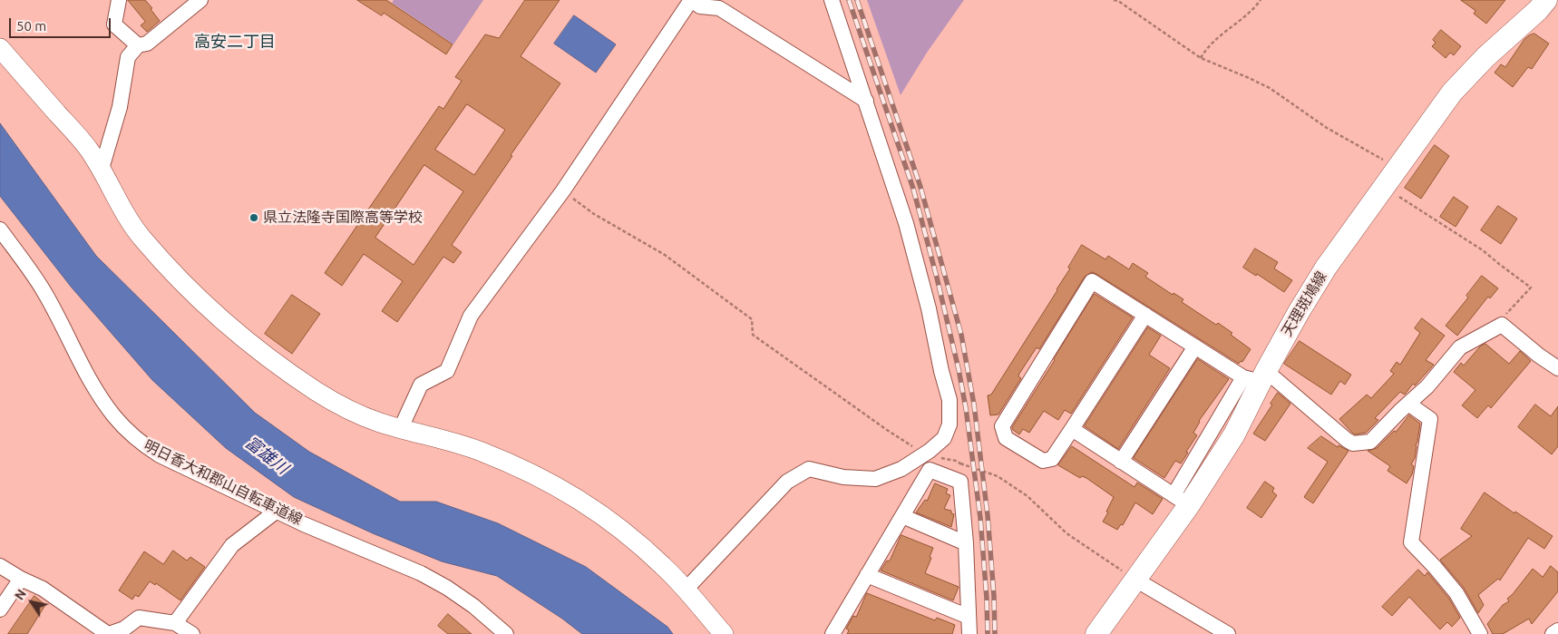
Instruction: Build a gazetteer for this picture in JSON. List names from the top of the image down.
{
  "streets": {
    "main road": ["天理斑鳩線"]
  },
  "districts": ["高安二丁目"],
  "water": ["富雄川"],
  "places": ["県立法隆寺国際高等学校"],
  "scale_bar": "50 m",
  "north": "top left"
}
